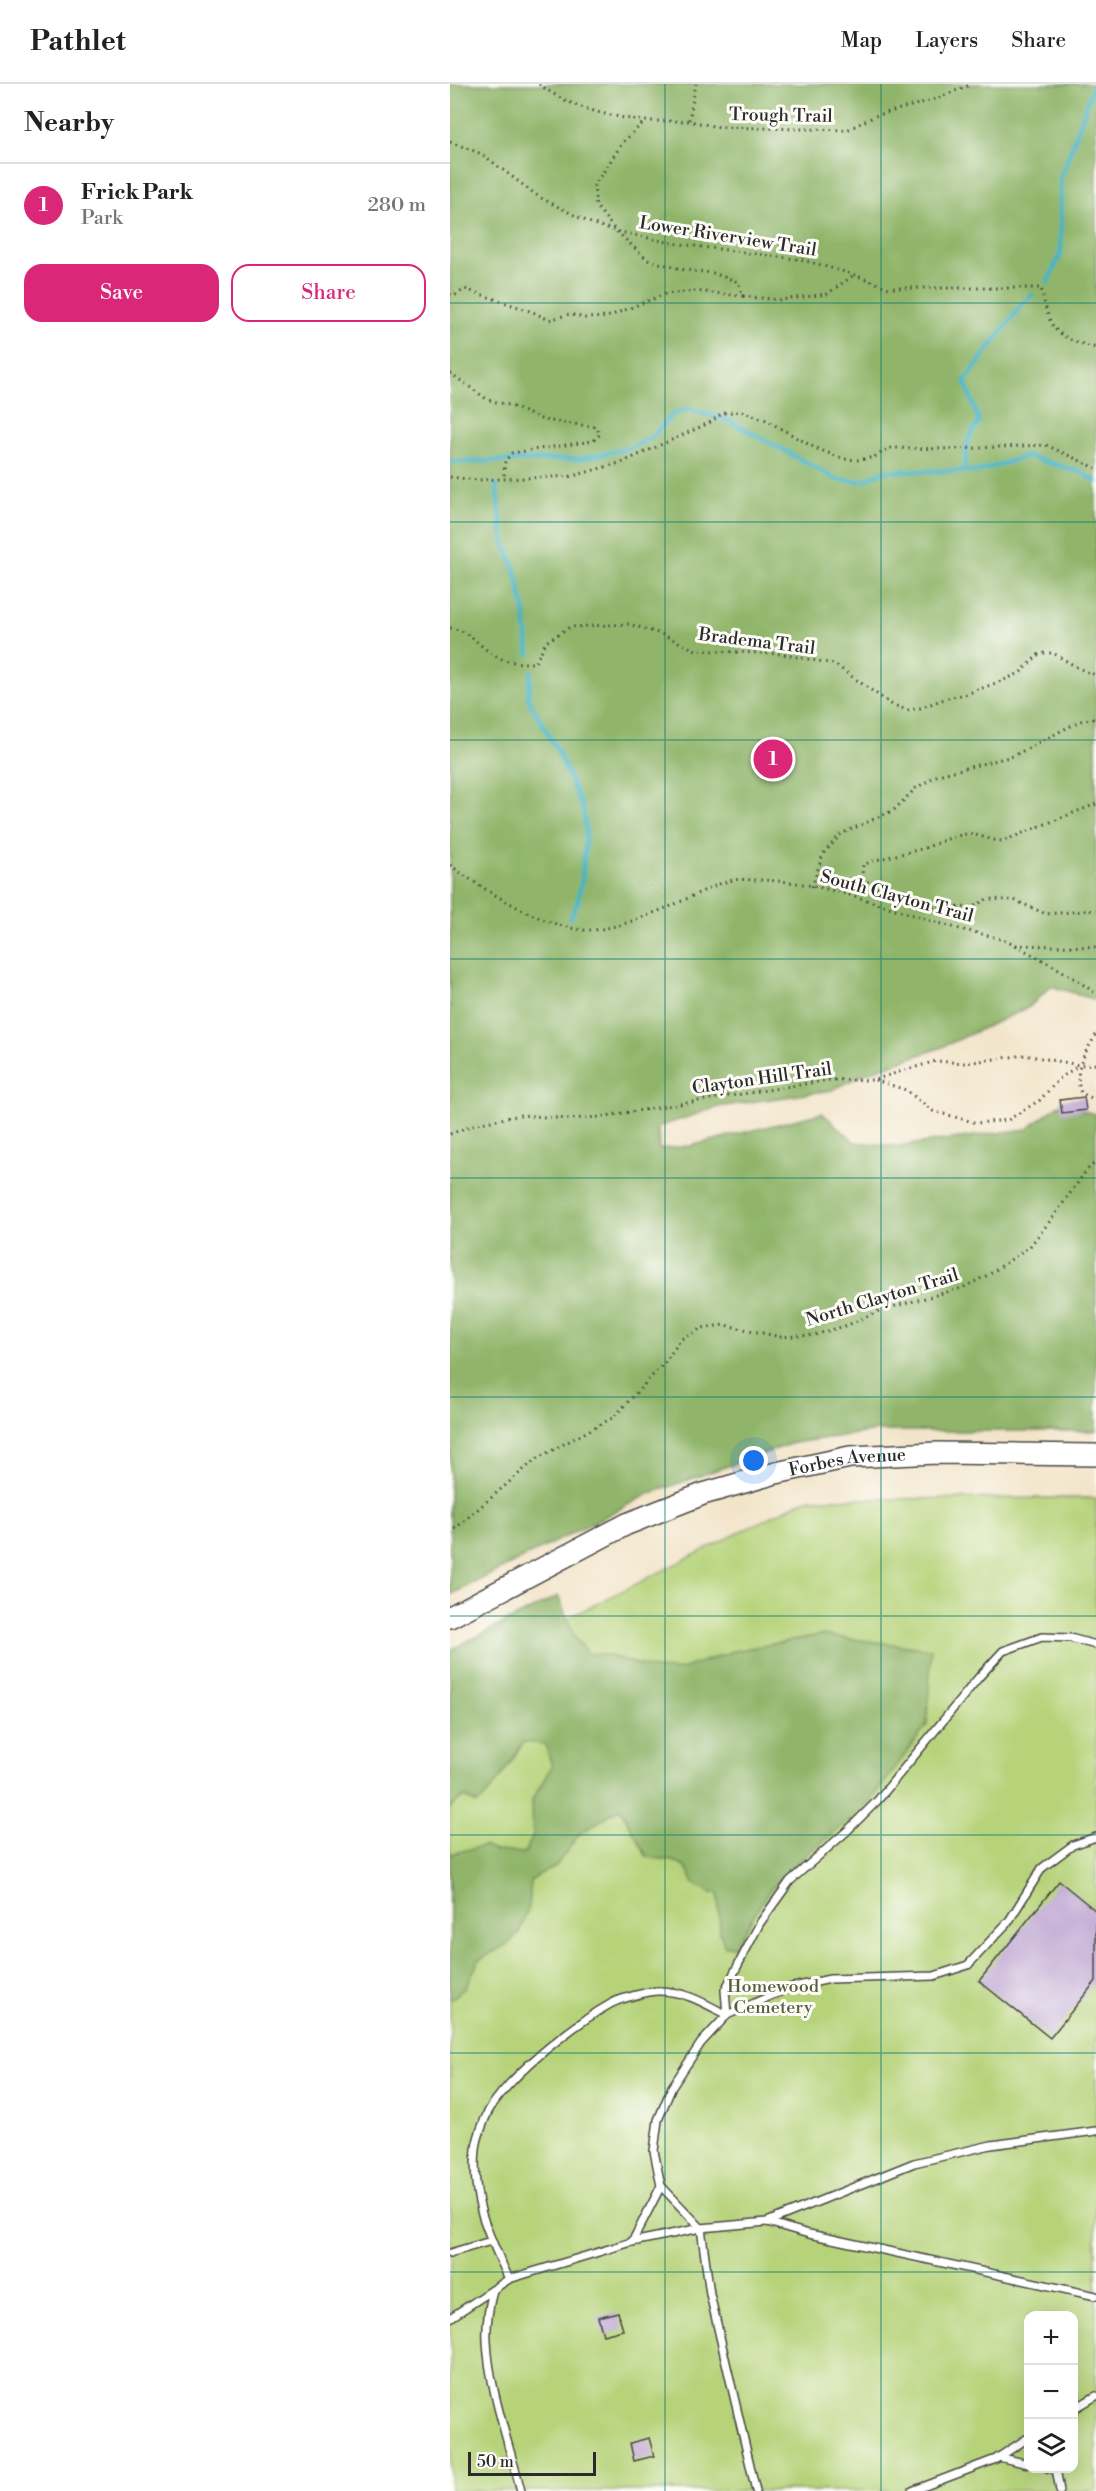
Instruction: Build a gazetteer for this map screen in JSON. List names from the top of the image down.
{
  "streets": {
    "main road": ["Forbes Avenue"],
    "path": [
      "Trough Trail",
      "Lower Riverview Trail",
      "Bradema Trail",
      "South Clayton Trail",
      "Clayton Hill Trail",
      "North Clayton Trail"
    ]
  },
  "parks": ["Homewood Cemetery"],
  "scale_bar": "50 m",
  "page": {
    "header": "Pathlet",
    "nav": ["Map", "Layers", "Share"],
    "heading": "Nearby",
    "list": [
      {
        "mark": "1",
        "name": "Frick Park",
        "note": "Park",
        "value": "280 m"
      }
    ],
    "buttons": ["Save", "Share"],
    "pins": "1",
    "map_buttons": ["+", "−"],
    "scale": "50 m"
  }
}
